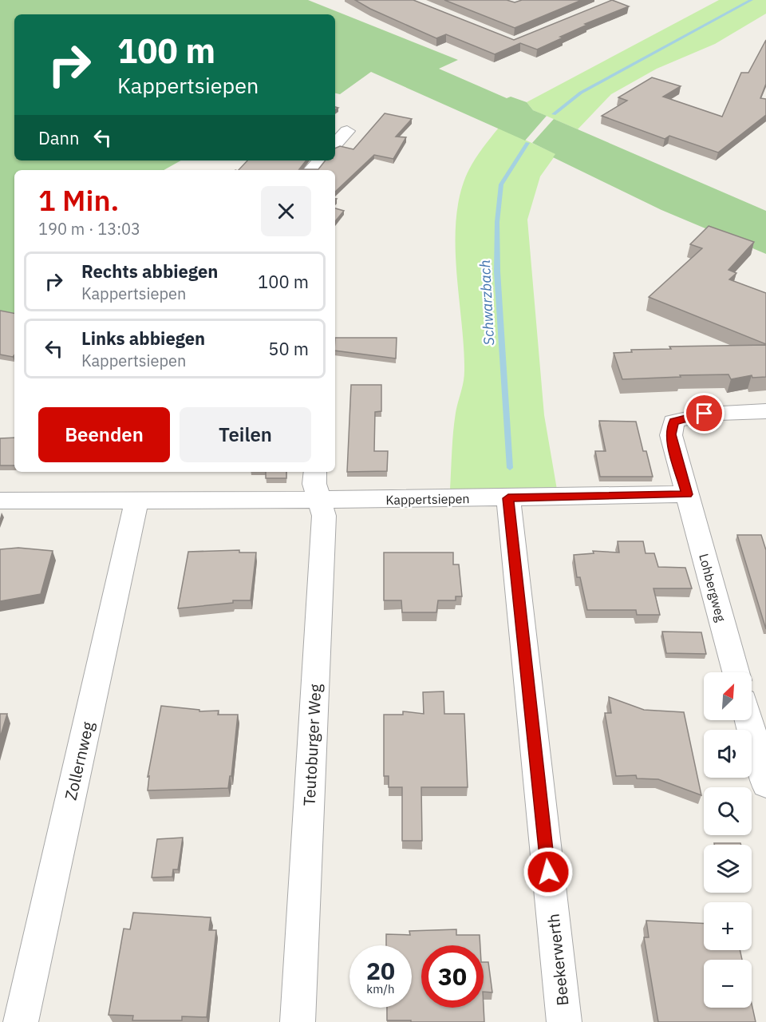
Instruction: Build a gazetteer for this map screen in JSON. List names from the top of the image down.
{
  "streets": {
    "street": [
      "Kappertsiepen",
      "Lohbergweg",
      "Teutoburger Weg",
      "Zollernweg",
      "Beekerwerth"
    ]
  },
  "crossings": [
    ["Kappertsiepen", "Lohbergweg"],
    ["Kappertsiepen", "Teutoburger Weg"],
    ["Kappertsiepen", "Zollernweg"],
    ["Kappertsiepen", "Beekerwerth"]
  ],
  "water": ["Schwarzbach"],
  "north": "top right",
  "page": {
    "turn": ["100 m", "Kappertsiepen"],
    "then": "Dann",
    "heading": ["1 Min.", "190 m · 13:03"],
    "list": [
      {
        "name": "Rechts abbiegen",
        "note": "Kappertsiepen",
        "value": "100 m"
      },
      {
        "name": "Links abbiegen",
        "note": "Kappertsiepen",
        "value": "50 m"
      }
    ],
    "buttons": ["Beenden", "Teilen"],
    "map_buttons": ["+", "−"],
    "speed": "20 km/h",
    "limit": "30"
  }
}
